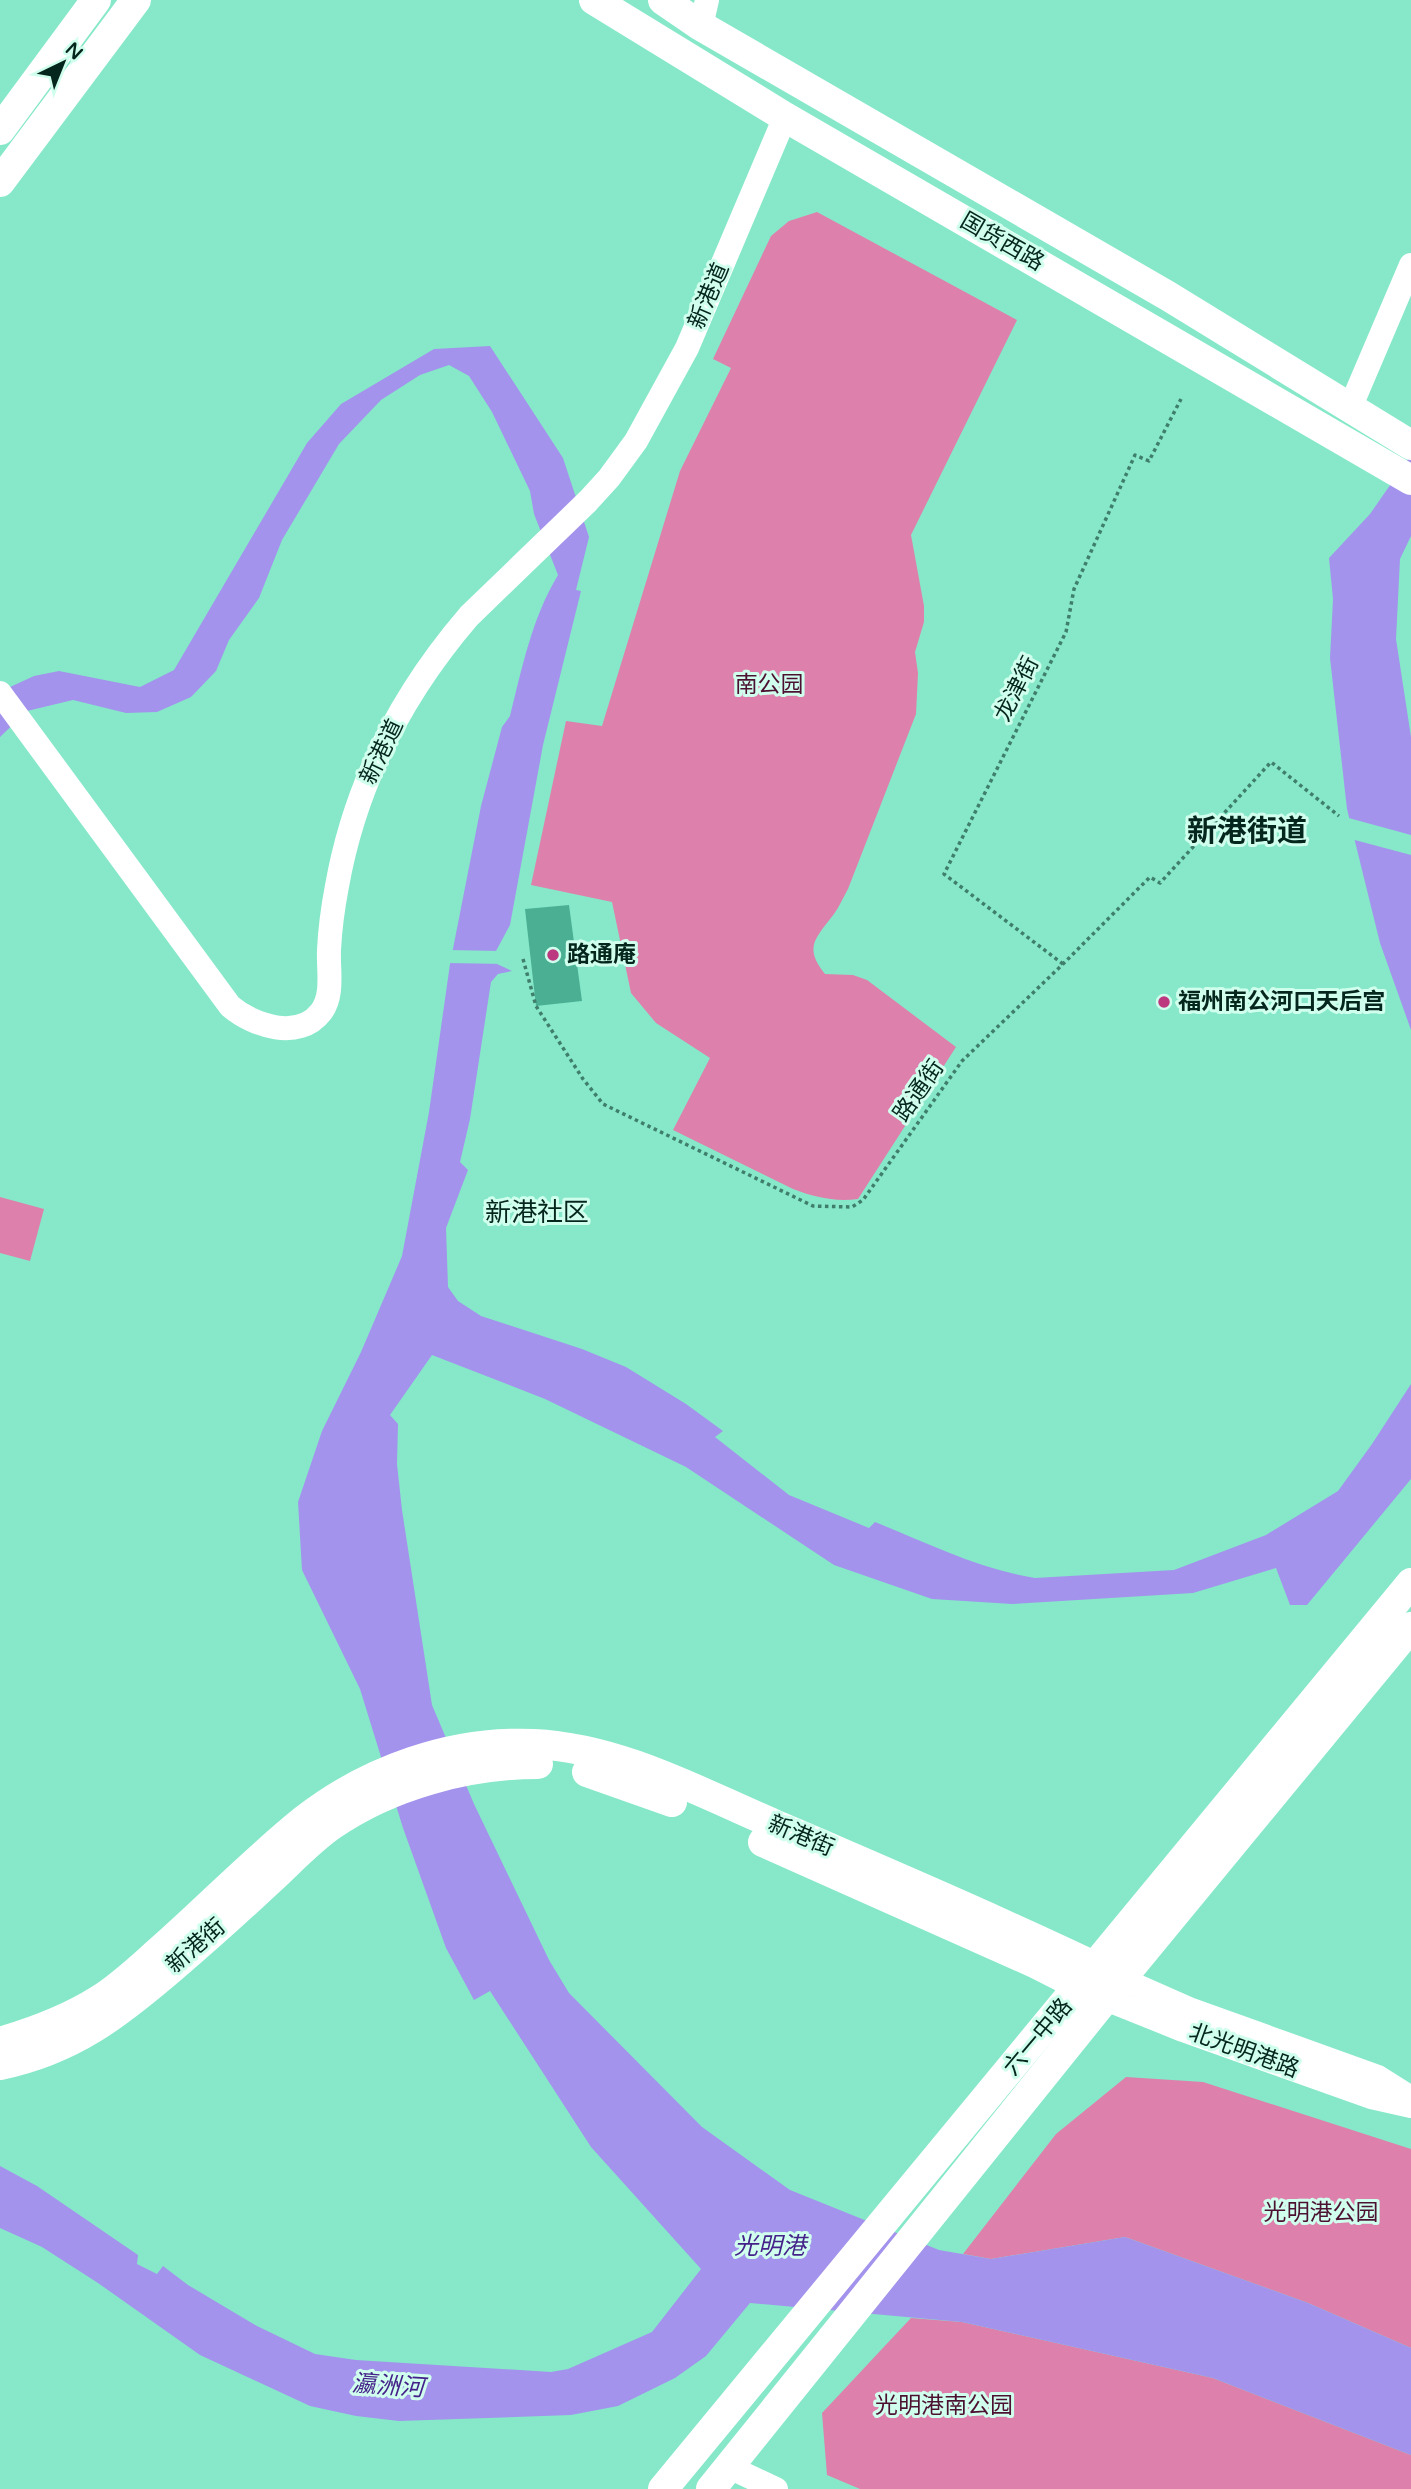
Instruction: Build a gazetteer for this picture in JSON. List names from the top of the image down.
{
  "streets": {
    "main road": ["国货西路", "新港街", "六一中路"],
    "street": ["新港道", "北光明港路"],
    "path": ["龙津街", "路通街"]
  },
  "crossings": [
    ["国货西路", "新港道"],
    ["龙津街", "路通街"],
    ["新港街", "六一中路"],
    ["新港街", "北光明港路"],
    ["六一中路", "北光明港路"]
  ],
  "districts": ["新港街道", "新港社区"],
  "water": ["光明港", "瀛洲河"],
  "parks": ["南公园", "光明港公园", "光明港南公园"],
  "places": ["路通庵", "福州南公河口天后宫"],
  "north": "top right"
}
